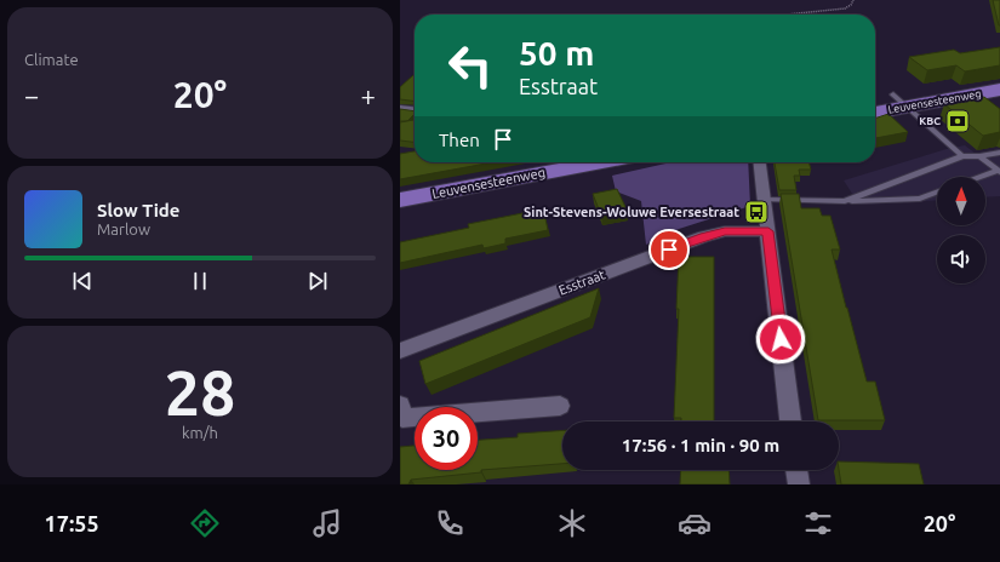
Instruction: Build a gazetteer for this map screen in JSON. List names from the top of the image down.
{
  "streets": {
    "main road": ["Leuvensesteenweg"],
    "street": ["Esstraat"]
  },
  "places": {
    "bank": ["KBC"],
    "bus stop": ["Sint-Stevens-Woluwe Eversestraat"]
  },
  "north": "top",
  "page": {
    "tile": [
      "Climate",
      ["28", "km/h"]
    ],
    "turn": ["50 m", "Esstraat"],
    "heat": ["−", "20°", "+"],
    "then": "Then",
    "song": ["Slow Tide", "Marlow"],
    "limit": "30",
    "trip": "17:56 · 1 min · 90 m",
    "tabs": ["17:55", "20°"]
  }
}
